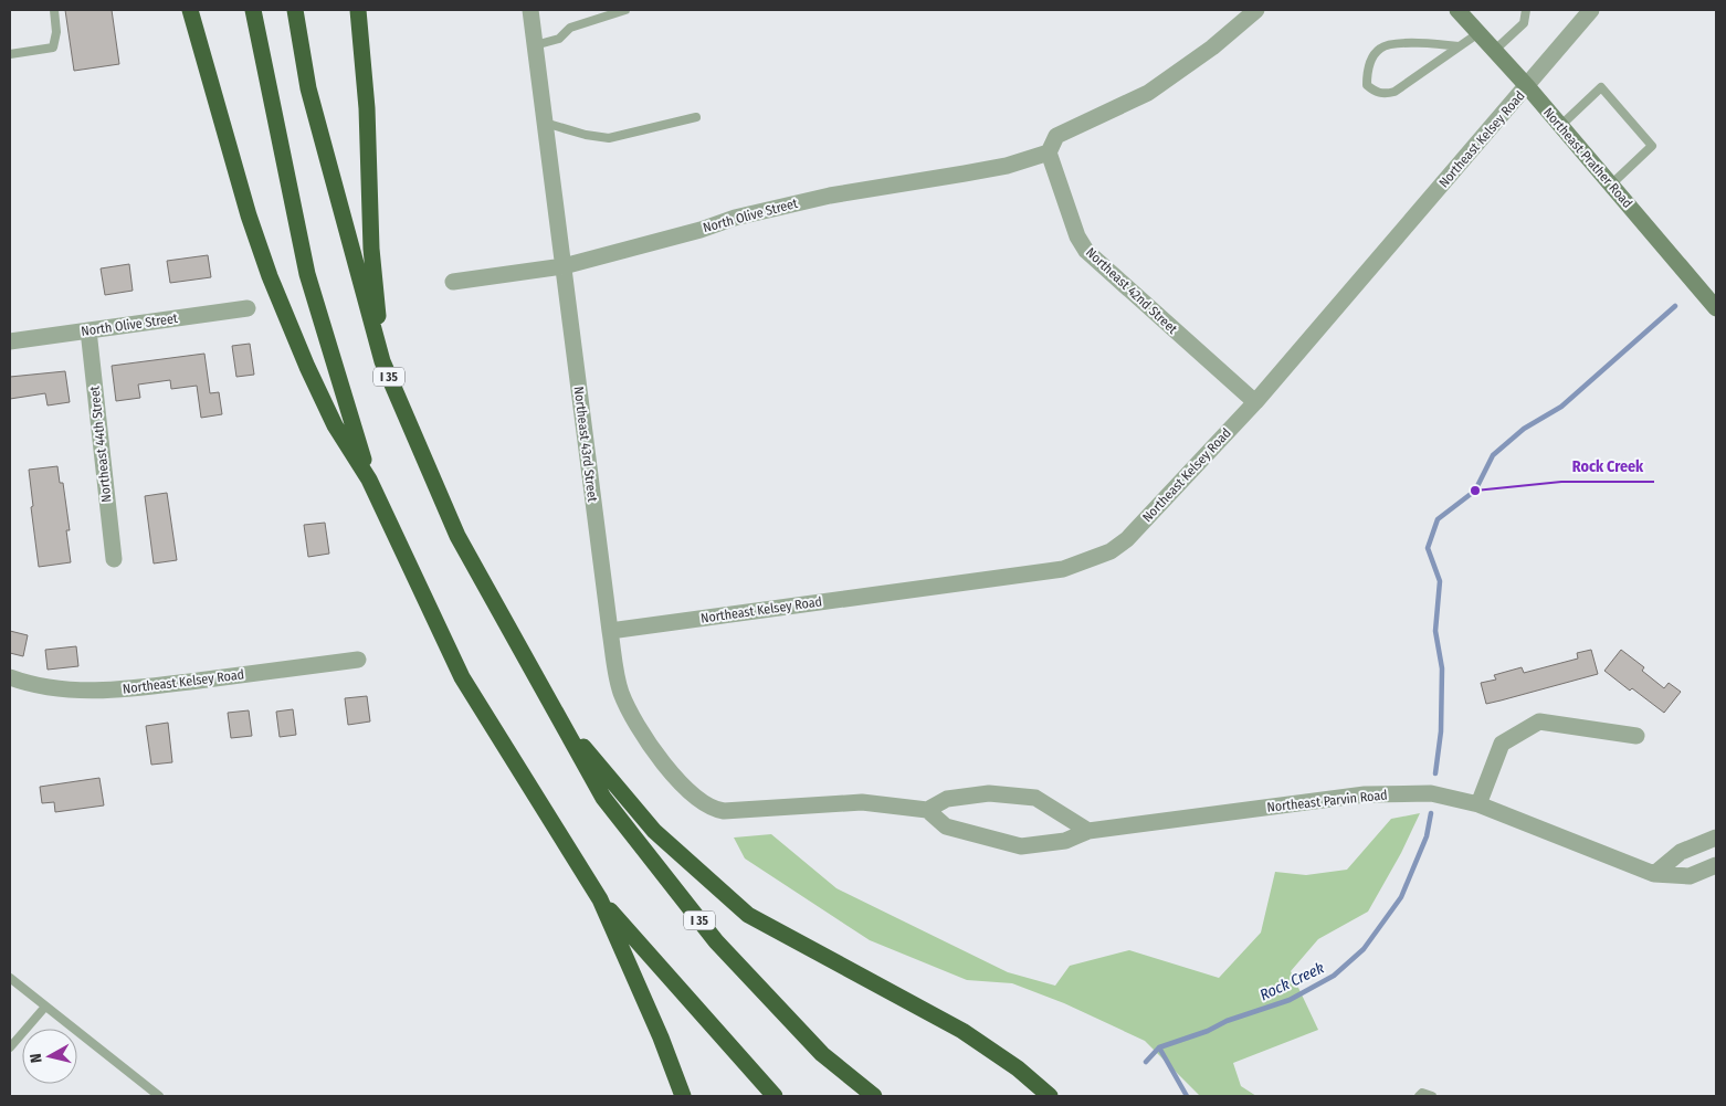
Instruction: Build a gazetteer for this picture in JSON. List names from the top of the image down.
{
  "streets": {
    "highway": ["I 35"],
    "main road": ["Northeast Prather Road"],
    "street": [
      "Northeast Kelsey Road",
      "North Olive Street",
      "Northeast 42nd Street",
      "Northeast 44th Street",
      "Northeast 43rd Street",
      "Northeast Parvin Road"
    ]
  },
  "crossings": [
    ["Northeast Kelsey Road", "Northeast Prather Road"],
    ["Northeast Kelsey Road", "Northeast 42nd Street"],
    ["Northeast Kelsey Road", "Northeast 43rd Street"],
    ["North Olive Street", "Northeast 42nd Street"],
    ["North Olive Street", "Northeast 44th Street"],
    ["North Olive Street", "Northeast 43rd Street"],
    ["Northeast 43rd Street", "Northeast Parvin Road"]
  ],
  "water": ["Rock Creek"],
  "places": ["Rock Creek"],
  "north": "left"
}
